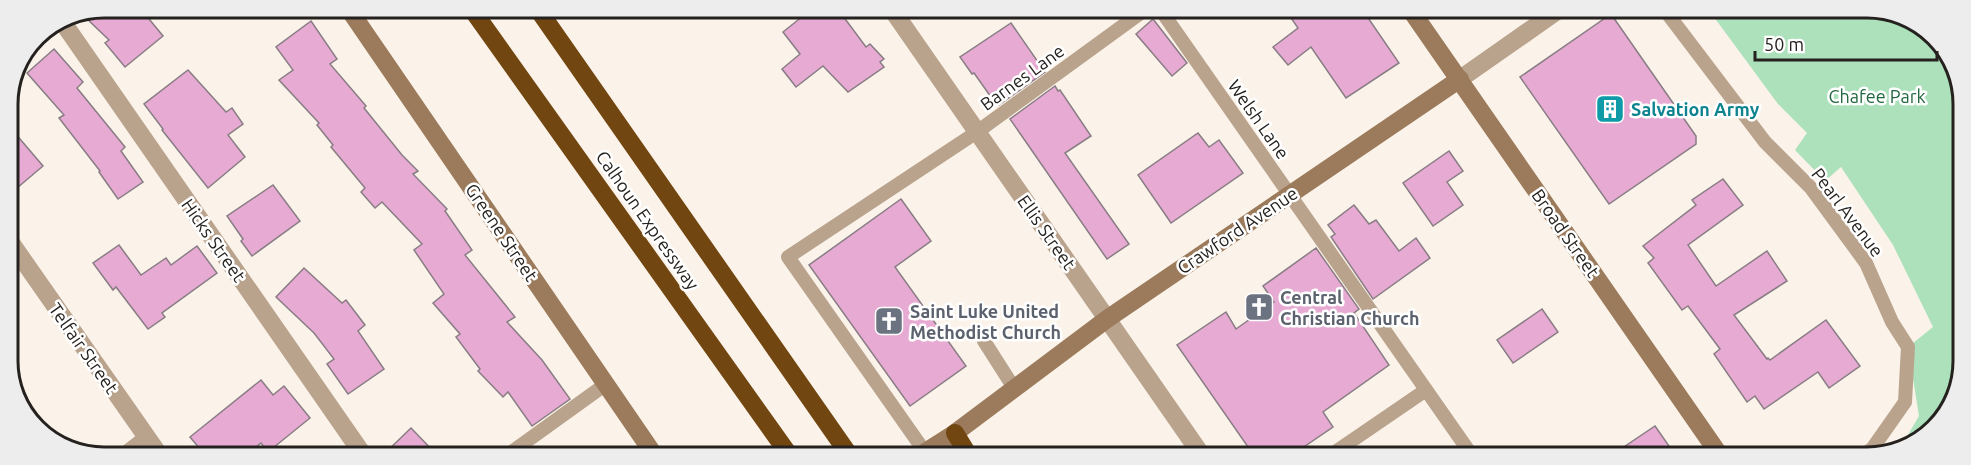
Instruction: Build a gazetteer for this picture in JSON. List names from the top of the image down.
{
  "streets": {
    "highway": ["Calhoun Expressway"],
    "street": [
      "Crawford Avenue",
      "Greene Street",
      "Ellis Street",
      "Broad Street",
      "Hicks Street",
      "Telfair Street"
    ],
    "lane": ["Barnes Lane", "Welsh Lane", "Pearl Avenue"]
  },
  "crossings": [
    ["Barnes Lane", "Ellis Street"],
    ["Welsh Lane", "Crawford Avenue"],
    ["Crawford Avenue", "Ellis Street"],
    ["Crawford Avenue", "Broad Street"]
  ],
  "parks": ["Chafee Park"],
  "places": {
    "building": ["Salvation Army"],
    "church": ["Central Christian Church", "Saint Luke United Methodist Church"]
  },
  "scale_bar": "50 m"
}
